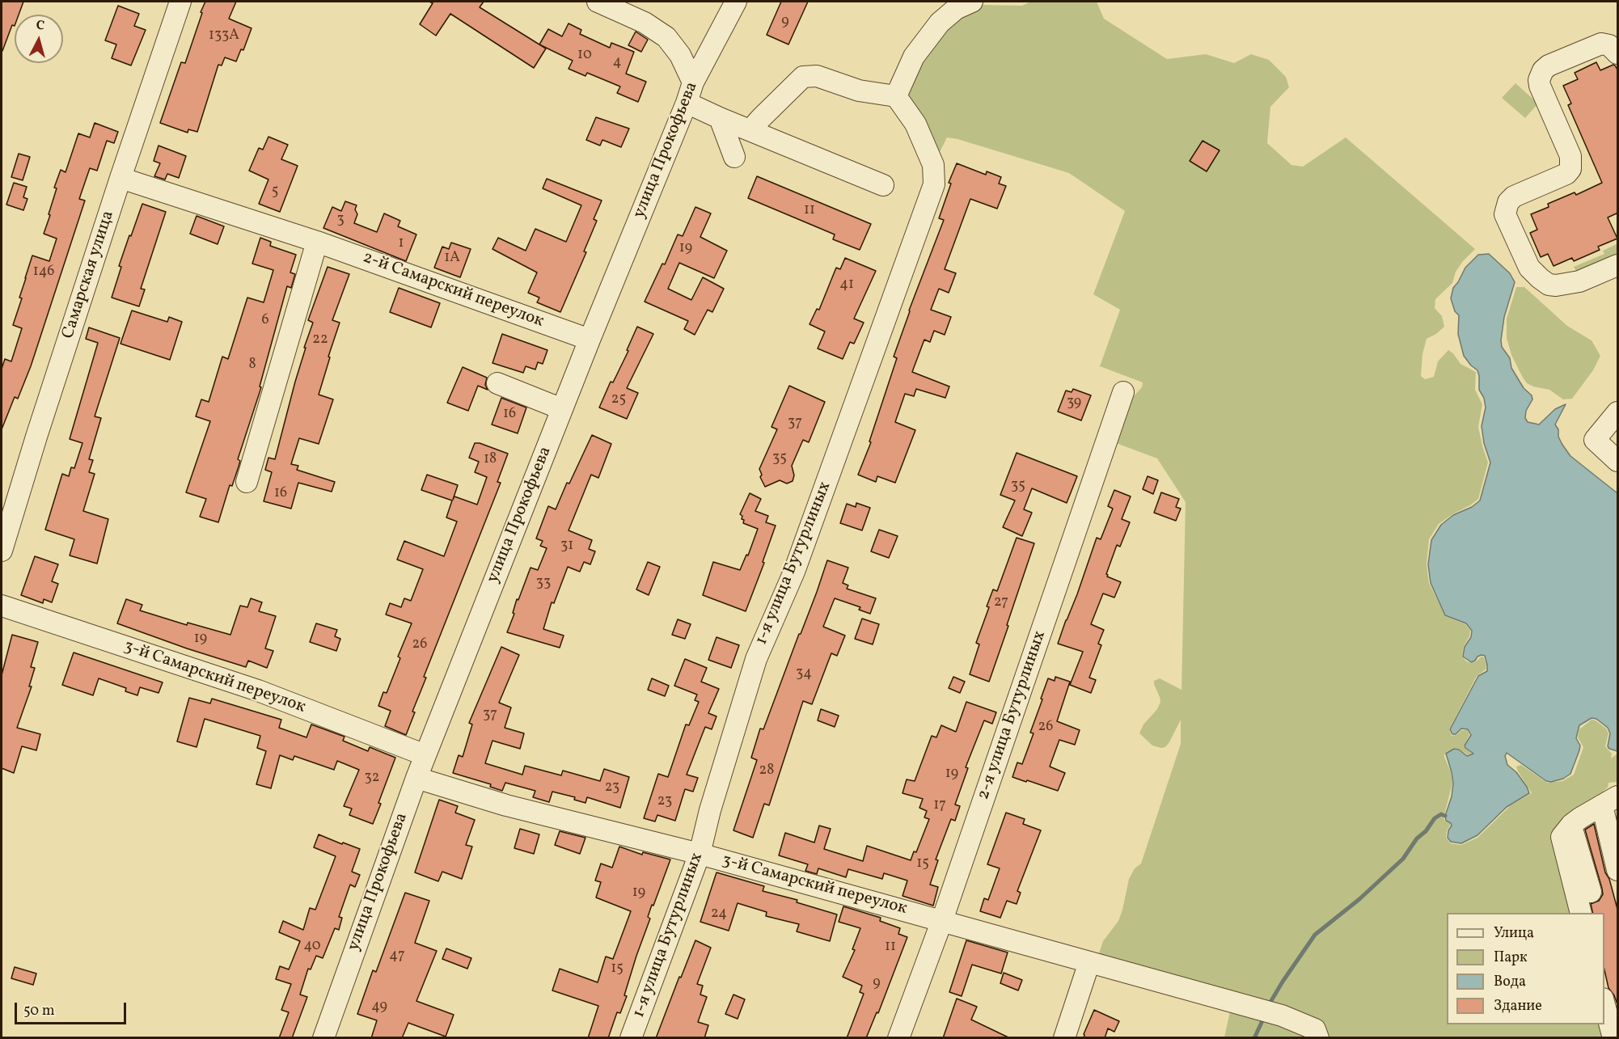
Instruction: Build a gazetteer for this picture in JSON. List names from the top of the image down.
{
  "streets": {
    "street": [
      "улица Прокофьева",
      "Самарская улица",
      "2-й Самарский переулок",
      "1-я улица Бутурлиных",
      "3-й Самарский переулок",
      "2-я улица Бутурлиных"
    ]
  },
  "crossings": [
    ["улица Прокофьева", "2-й Самарский переулок"],
    ["улица Прокофьева", "3-й Самарский переулок"],
    ["Самарская улица", "2-й Самарский переулок"],
    ["1-я улица Бутурлиных", "3-й Самарский переулок"],
    ["3-й Самарский переулок", "2-я улица Бутурлиных"]
  ],
  "house_numbers": [
    "9",
    "133А",
    "10",
    "4",
    "5",
    "11",
    "3",
    "1",
    "19",
    "1А",
    "146",
    "41",
    "6",
    "22",
    "8",
    "25",
    "39",
    "16",
    "37",
    "35",
    "18",
    "35",
    "16",
    "31",
    "33",
    "27",
    "19",
    "26",
    "34",
    "37",
    "26",
    "28",
    "19",
    "32",
    "23",
    "23",
    "17",
    "15",
    "19",
    "24",
    "40",
    "11",
    "47",
    "15",
    "9",
    "49"
  ],
  "legend": [
    "Улица",
    "Парк",
    "Вода",
    "Здание"
  ],
  "scale_bar": "50 m",
  "north": "top"
}
